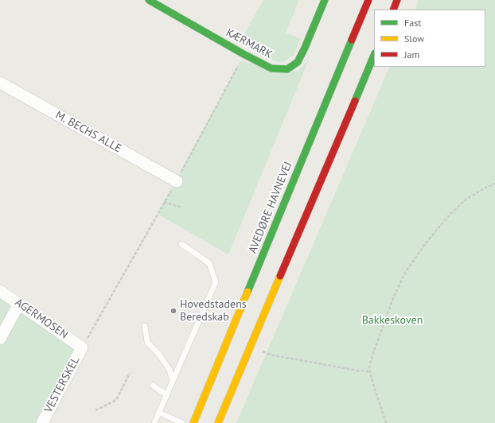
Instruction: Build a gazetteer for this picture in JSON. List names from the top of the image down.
{
  "streets": {
    "street": [
      "KÆRMARK",
      "M. BECHS ALLE",
      "AVEDØRE HAVNEVEJ",
      "AGERMOSEN",
      "VESTERSKEL"
    ]
  },
  "crossings": [
    ["AGERMOSEN", "VESTERSKEL"]
  ],
  "parks": ["Bakkeskoven"],
  "places": ["Hovedstadens Beredskab"],
  "legend": ["Fast", "Slow", "Jam"]
}
